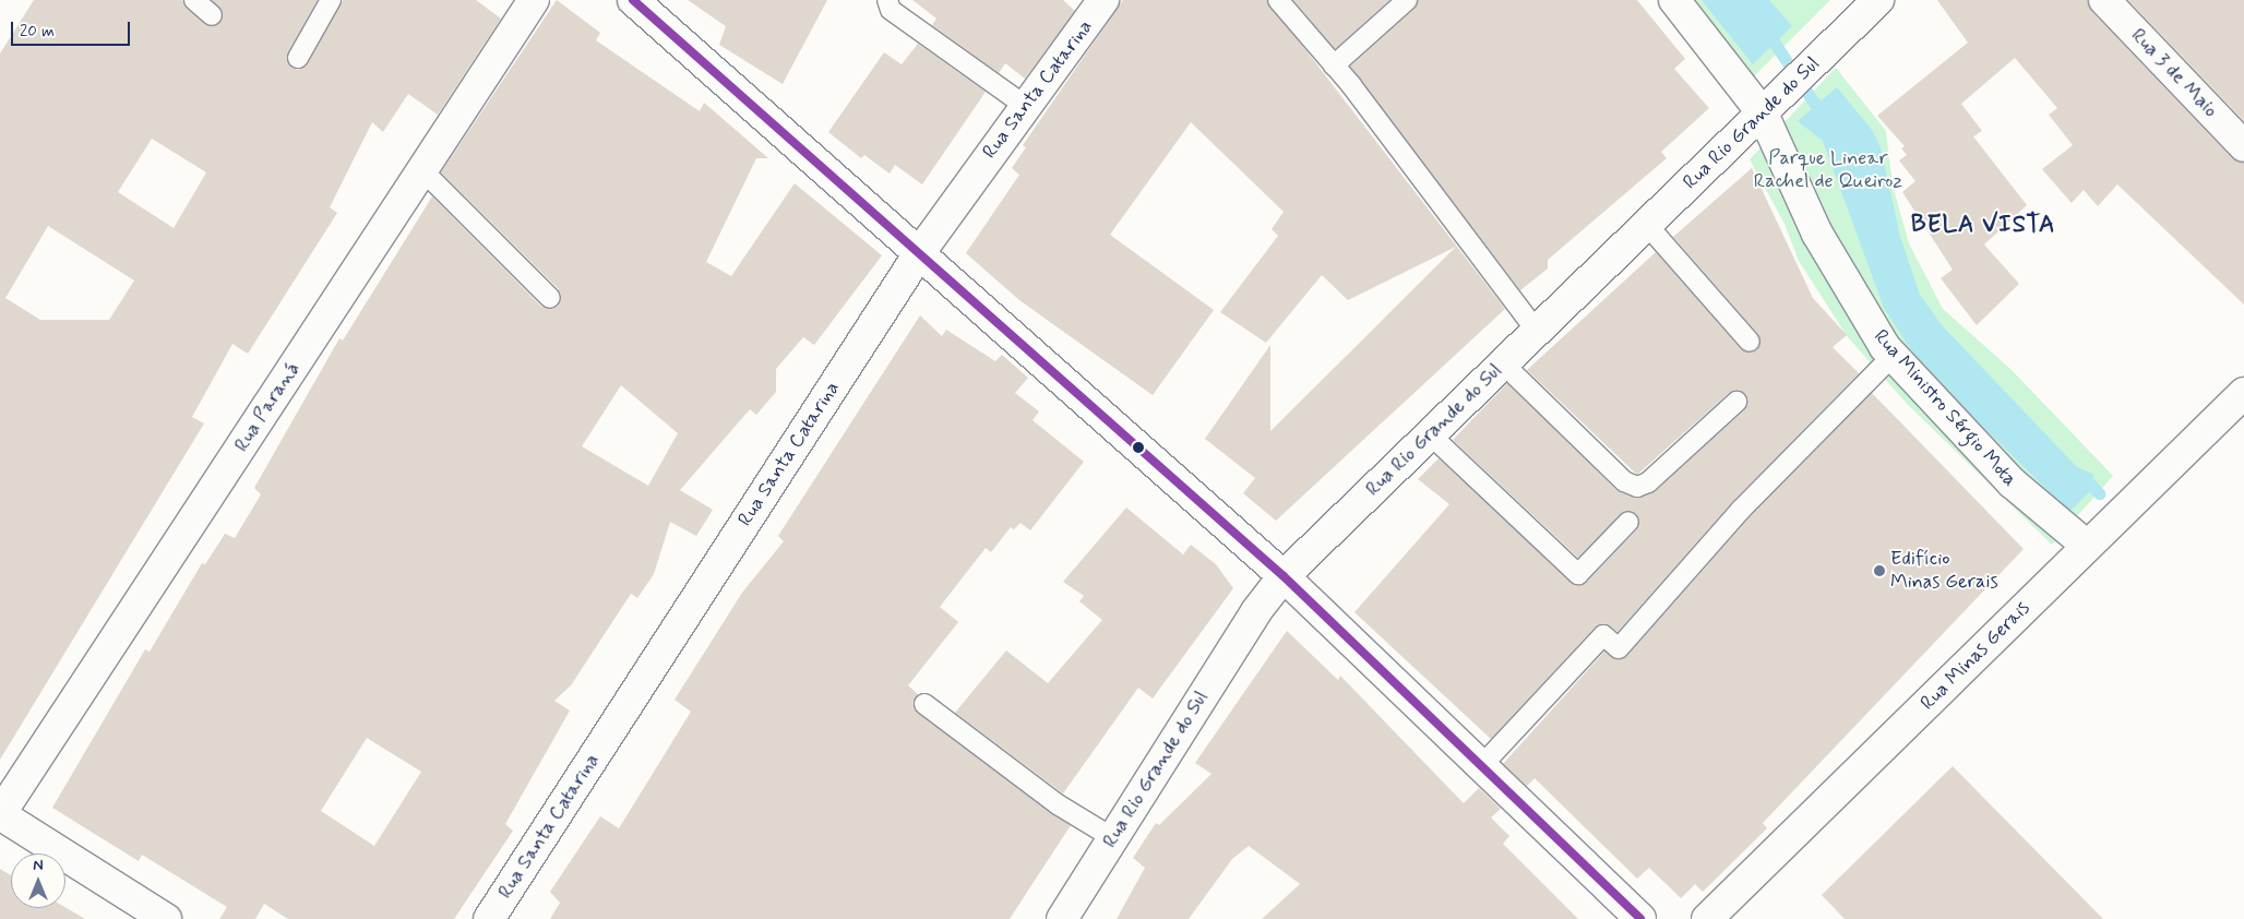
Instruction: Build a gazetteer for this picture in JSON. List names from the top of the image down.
{
  "streets": {
    "street": [
      "Rua 3 de Maio",
      "Rua Santa Catarina",
      "Rua Rio Grande do Sul",
      "Rua Paraná",
      "Rua Ministro Sérgio Mota",
      "Rua Minas Gerais"
    ]
  },
  "crossings": [
    ["Rua Rio Grande do Sul", "Rua Ministro Sérgio Mota"],
    ["Rua Ministro Sérgio Mota", "Rua Minas Gerais"]
  ],
  "districts": ["BELA VISTA"],
  "parks": ["Parque Linear Rachel de Queiroz"],
  "places": ["Edifício Minas Gerais"],
  "scale_bar": "20 m",
  "north": "top"
}
